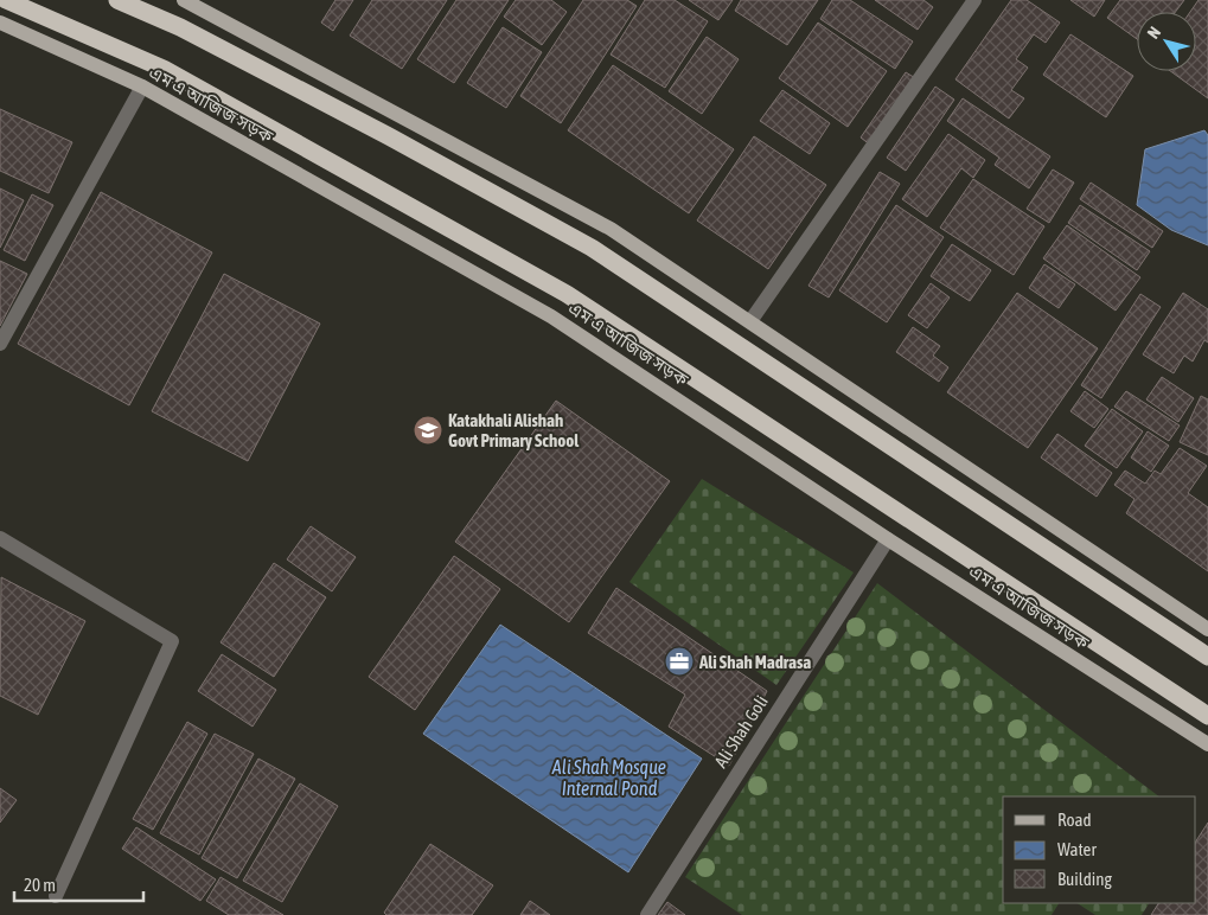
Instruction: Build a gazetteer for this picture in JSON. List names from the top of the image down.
{
  "streets": {
    "main road": ["এম এ আজিজ সড়ক"],
    "street": ["Ali Shah Goli"]
  },
  "crossings": [
    ["এম এ আজিজ সড়ক", "Ali Shah Goli"]
  ],
  "water": ["Ali Shah Mosque Internal Pond"],
  "places": {
    "school or university": ["Katakhali Alishah Govt Primary School"],
    "office": ["Ali Shah Madrasa"]
  },
  "legend": ["Road", "Water", "Building"],
  "scale_bar": "20 m",
  "north": "top left"
}
